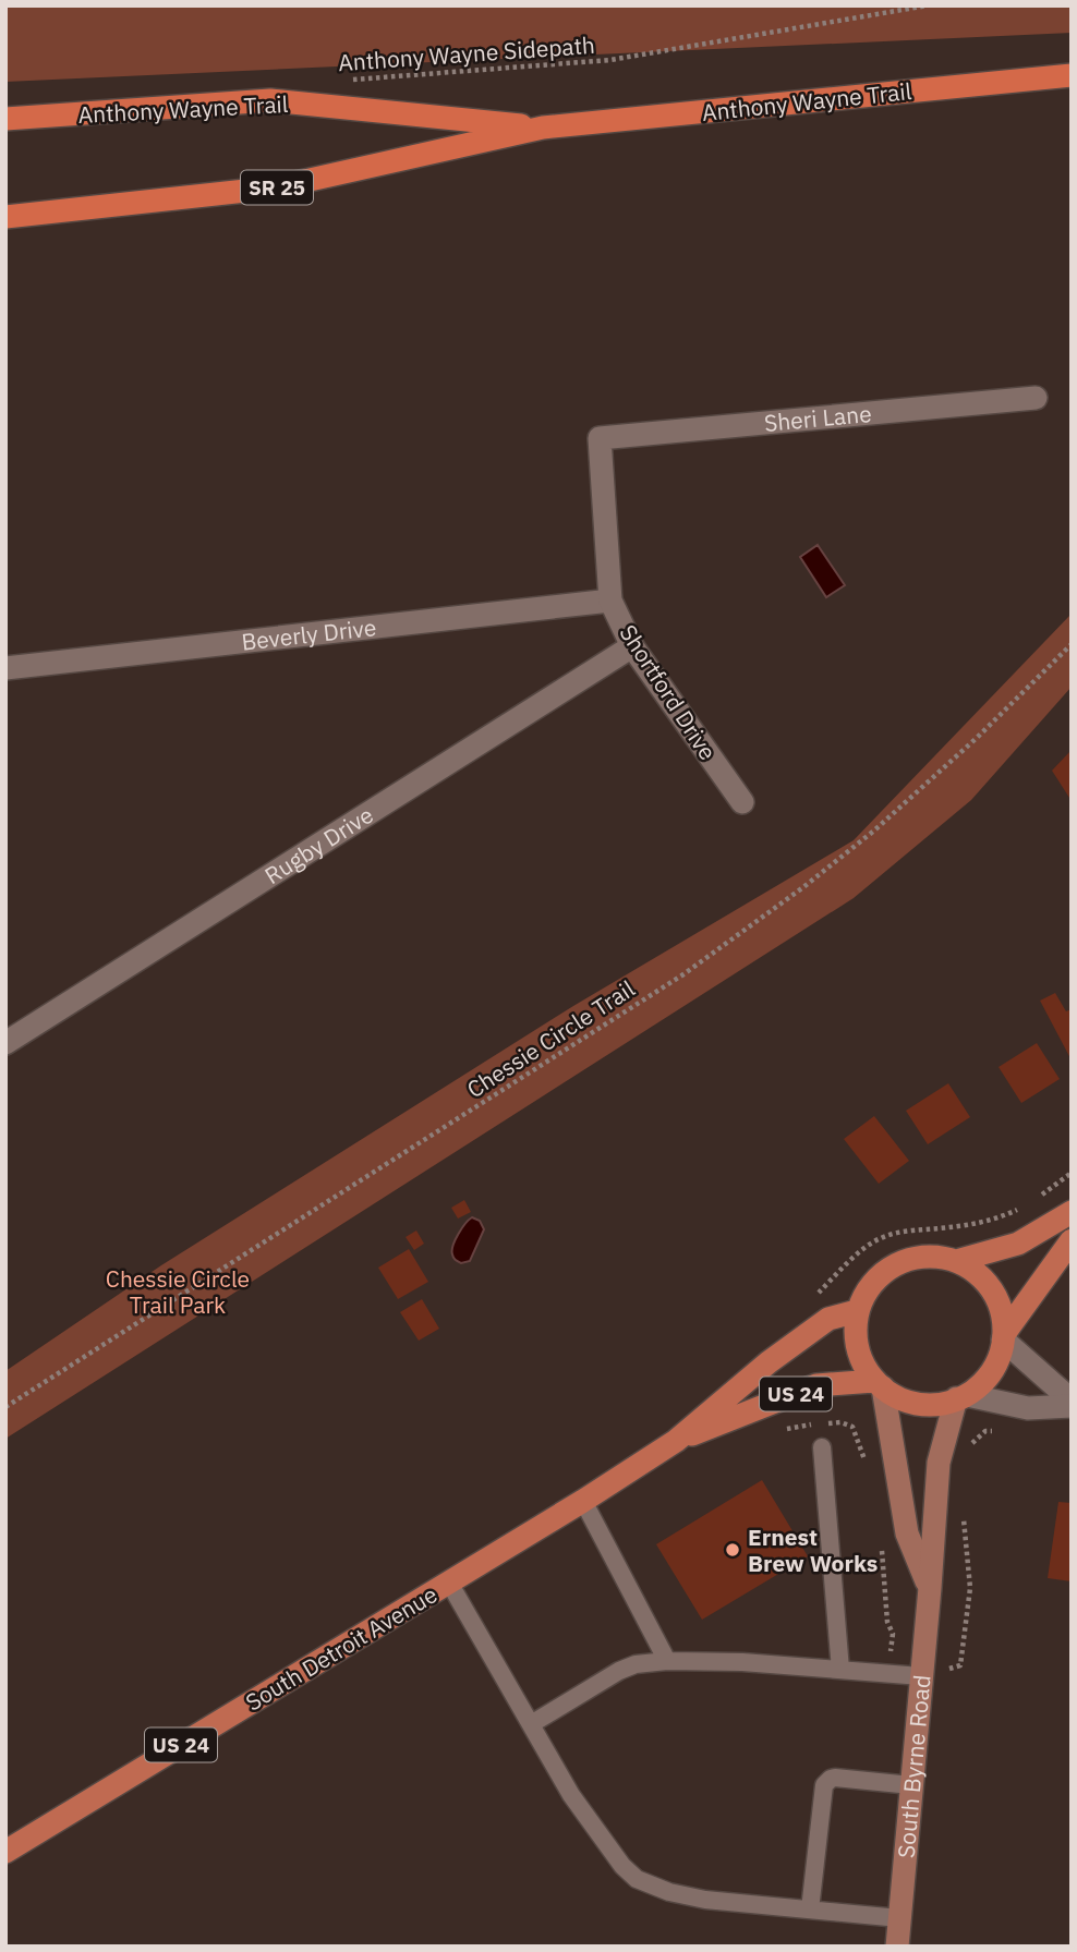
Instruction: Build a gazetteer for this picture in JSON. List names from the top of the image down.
{
  "streets": {
    "highway": ["Anthony Wayne Trail", "SR 25"],
    "main road": ["US 24", "South Detroit Avenue", "South Byrne Road"],
    "street": [
      "Sheri Lane",
      "Beverly Drive",
      "Shortford Drive",
      "Rugby Drive"
    ],
    "path": ["Anthony Wayne Sidepath", "Chessie Circle Trail"]
  },
  "crossings": [
    ["Sheri Lane", "Shortford Drive"],
    ["Beverly Drive", "Shortford Drive"],
    ["Shortford Drive", "Rugby Drive"],
    ["South Detroit Avenue", "South Byrne Road"]
  ],
  "parks": ["Chessie Circle Trail Park"],
  "places": ["Ernest Brew Works"]
}
